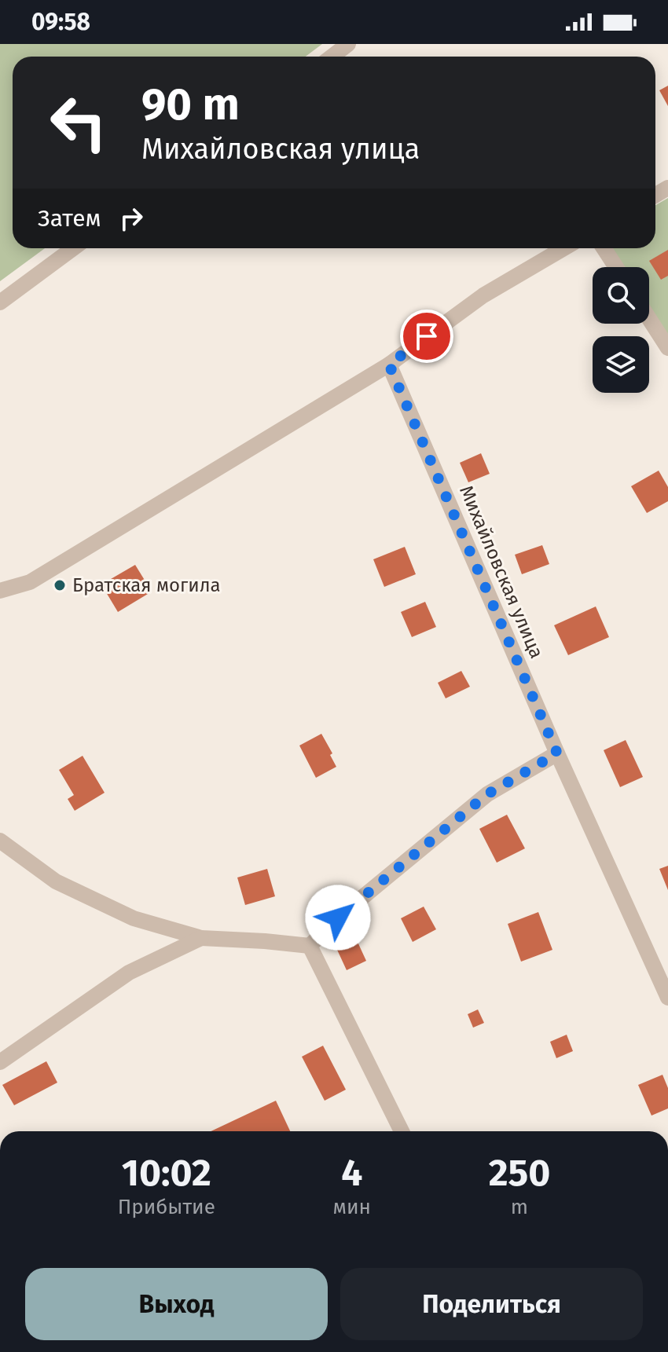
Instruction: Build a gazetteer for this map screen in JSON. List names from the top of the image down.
{
  "streets": {
    "street": ["Михайловская улица"]
  },
  "places": ["Братская могила"],
  "page": {
    "status": "09:58",
    "turn": ["90 m", "Михайловская улица"],
    "then": "Затем",
    "eta": [
      "10:02",
      "Прибытие",
      "4",
      "мин",
      "250",
      "m"
    ],
    "buttons": ["Выход", "Поделиться"]
  }
}
